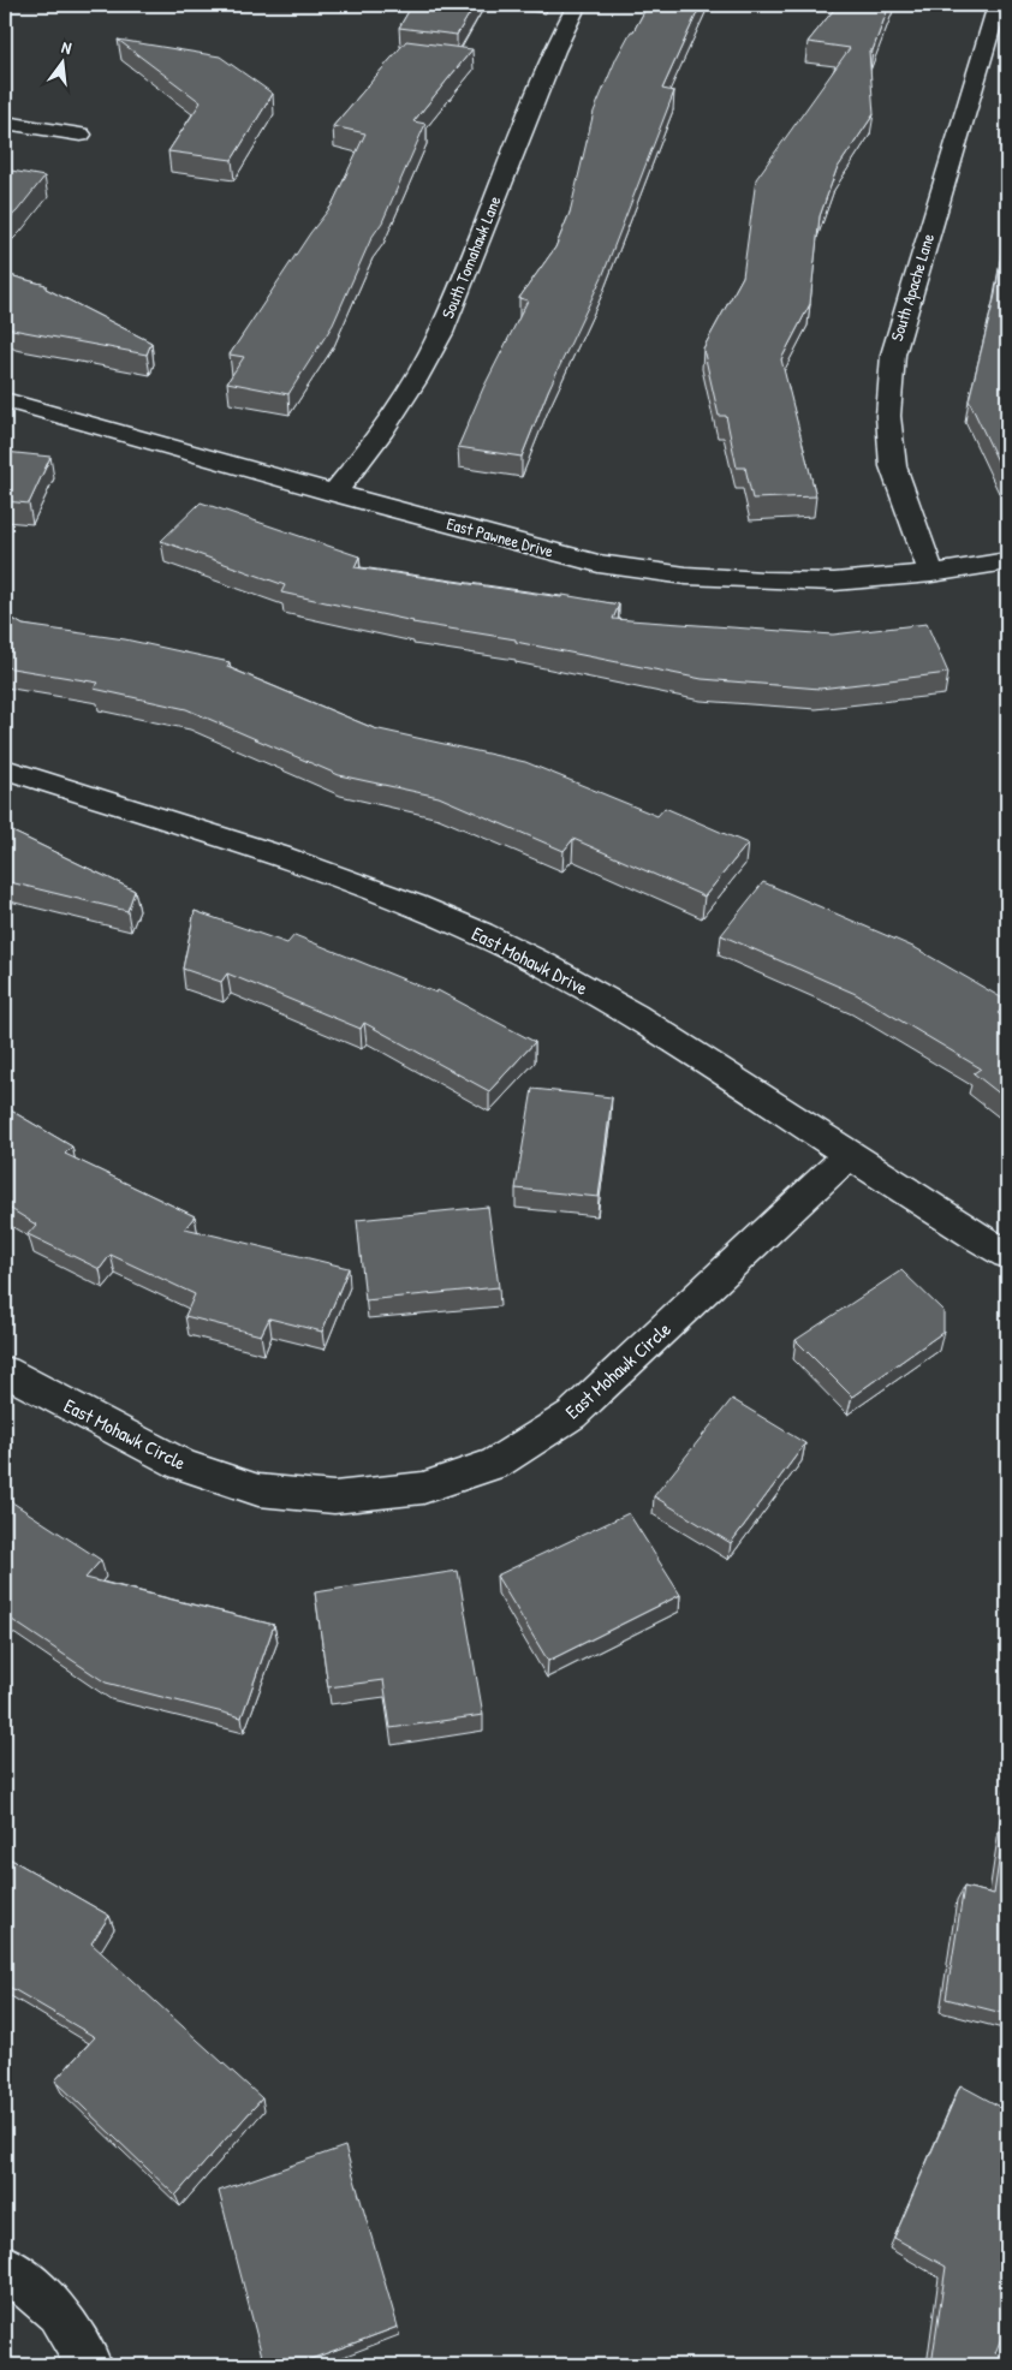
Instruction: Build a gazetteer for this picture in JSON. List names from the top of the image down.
{
  "streets": {
    "street": [
      "South Tomahawk Lane",
      "South Apache Lane",
      "East Pawnee Drive",
      "East Mohawk Drive",
      "East Mohawk Circle"
    ]
  },
  "crossings": [
    ["South Tomahawk Lane", "East Pawnee Drive"],
    ["South Apache Lane", "East Pawnee Drive"],
    ["East Mohawk Drive", "East Mohawk Circle"]
  ],
  "north": "top"
}
